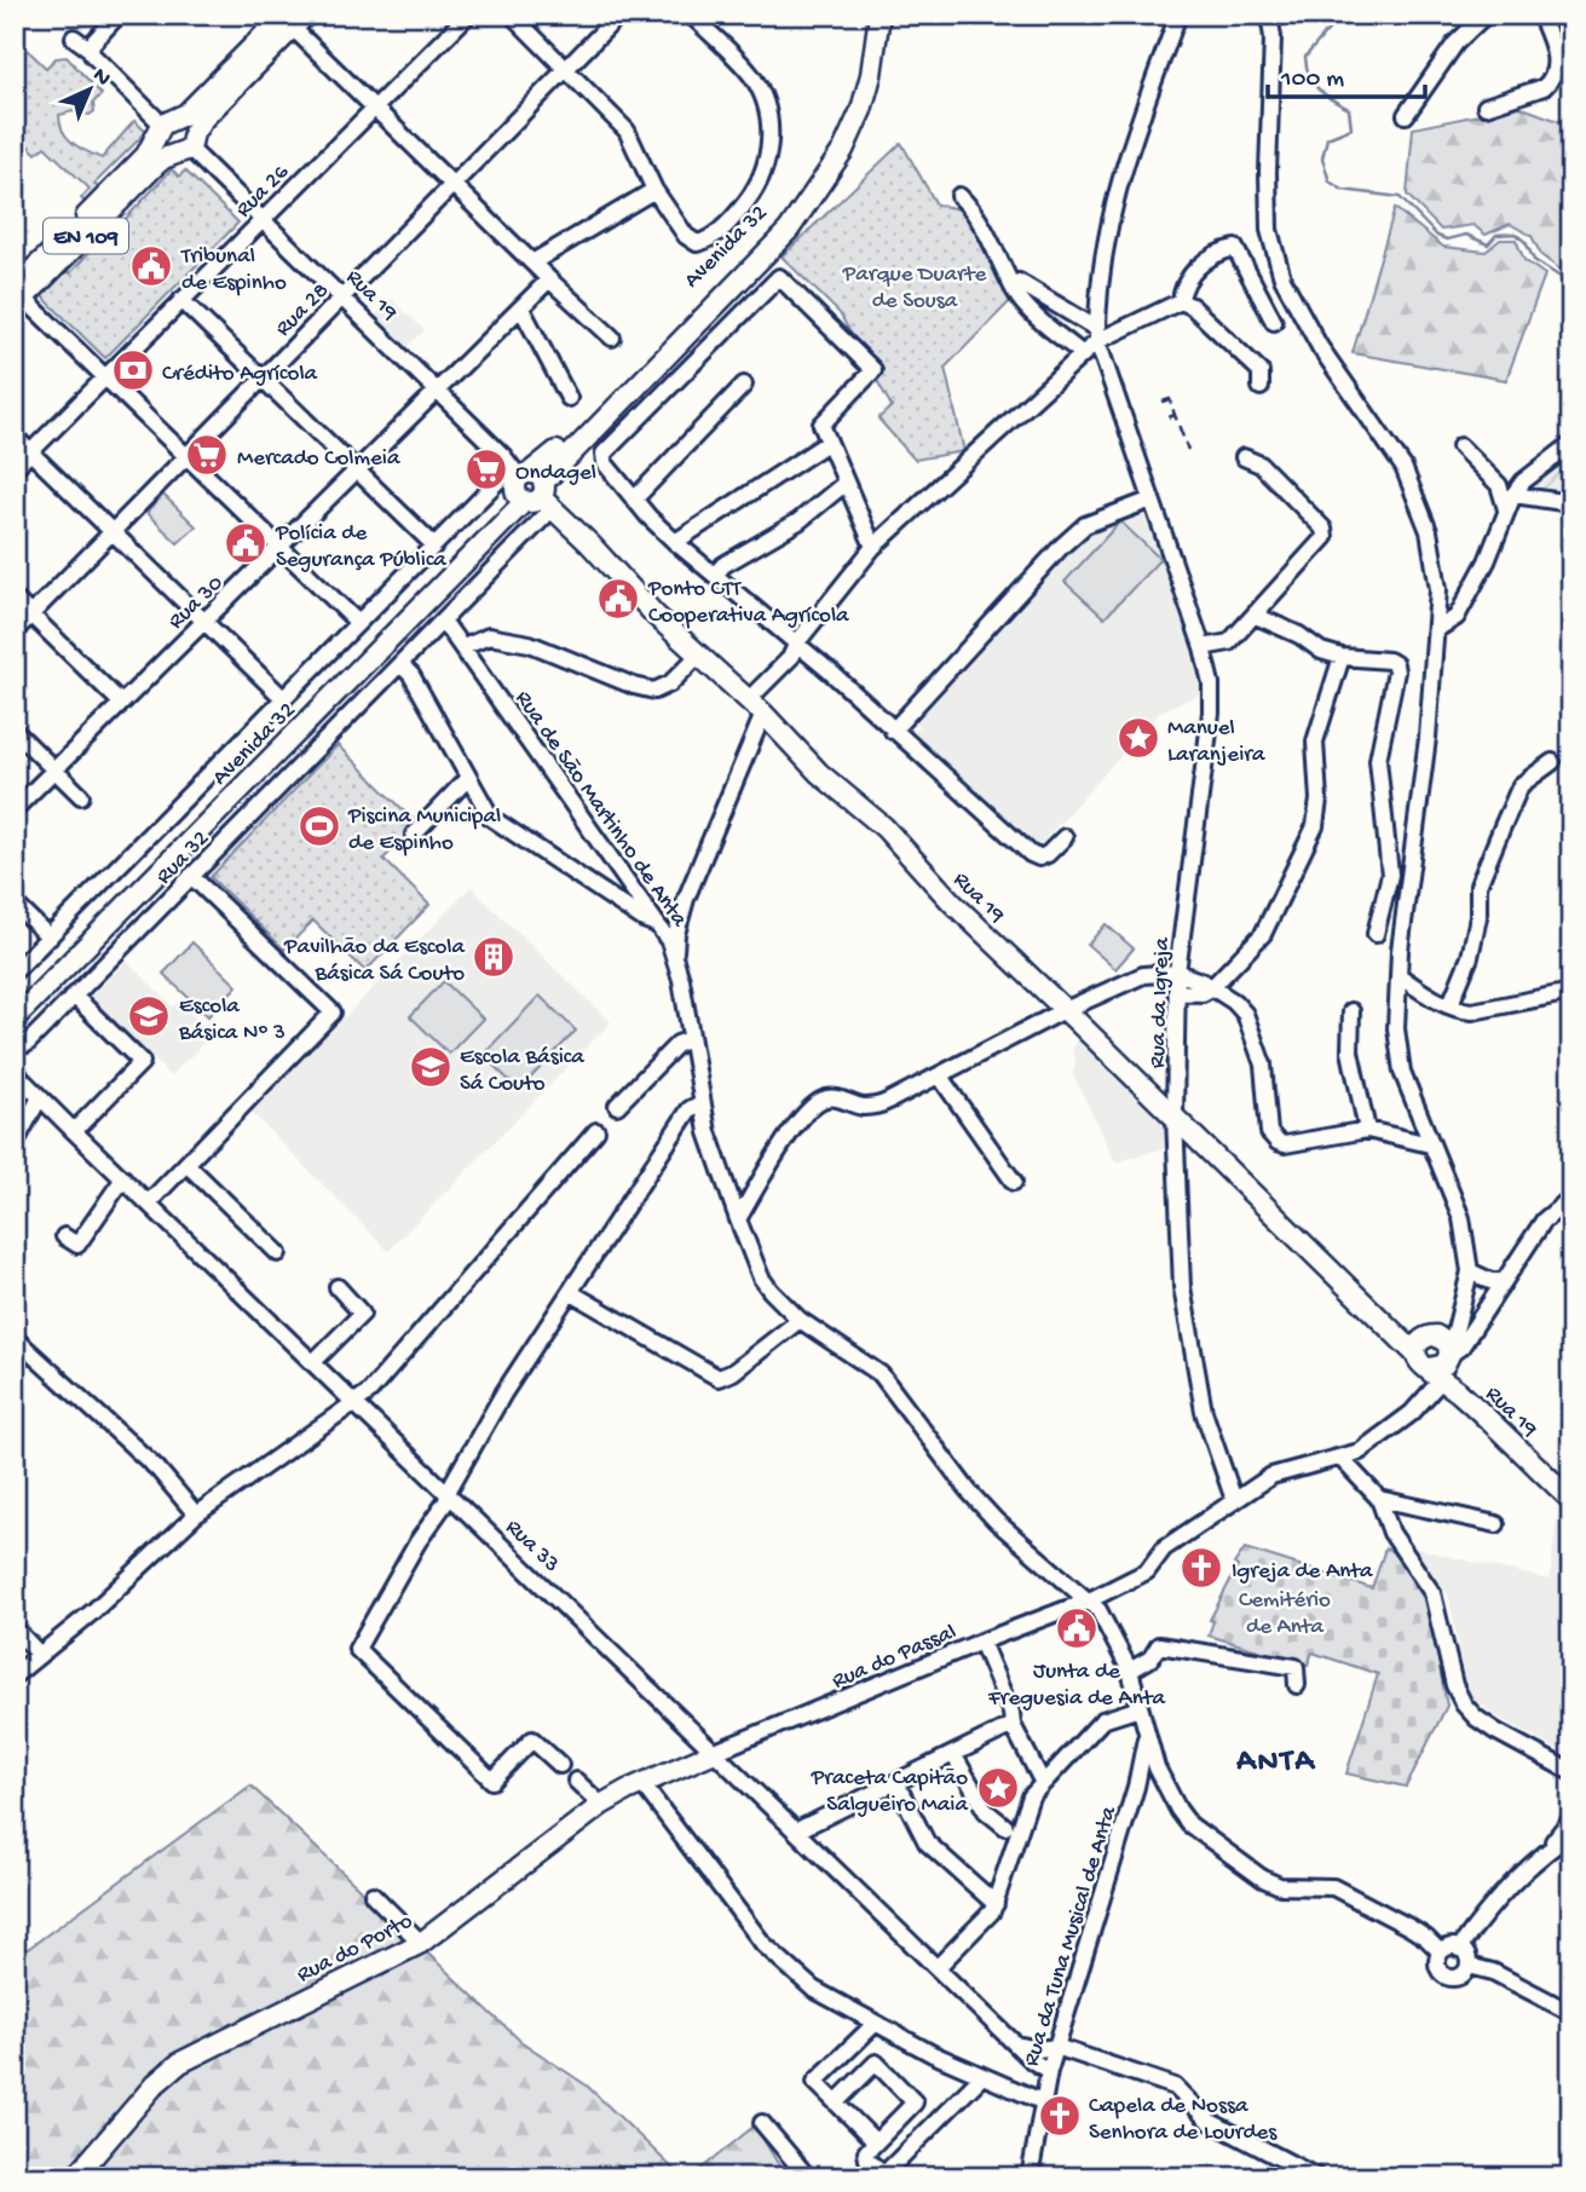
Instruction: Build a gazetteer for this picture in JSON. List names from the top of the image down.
{
  "streets": {
    "main road": [
      "EN 109",
      "Avenida 32",
      "Rua 19",
      "Rua do Porto"
    ],
    "street": [
      "Rua 26",
      "Rua 28",
      "Rua 30",
      "Rua de São Martinho de Anta",
      "Rua 32",
      "Rua da Igreja",
      "Rua 33",
      "Rua do Passal",
      "Rua da Tuna Musical de Anta"
    ]
  },
  "crossings": [
    ["Rua 26", "Rua 19"],
    ["EN 109", "Rua 19"],
    ["Avenida 32", "Rua 19"],
    ["Avenida 32", "Rua 32"],
    ["Rua 19", "Rua 28"],
    ["Rua 19", "Rua 30"],
    ["Rua 19", "Rua 32"],
    ["Rua 19", "Rua da Igreja"],
    ["Rua de São Martinho de Anta", "Rua 32"],
    ["Rua de São Martinho de Anta", "Rua do Passal"],
    ["Rua de São Martinho de Anta", "Rua da Tuna Musical de Anta"],
    ["Rua 33", "Rua do Passal"],
    ["Rua 33", "Rua da Tuna Musical de Anta"],
    ["Rua 33", "Rua do Porto"],
    ["Rua do Passal", "Rua do Porto"]
  ],
  "districts": ["ANTA"],
  "parks": ["Parque Duarte de Sousa", "Cemitério de Anta"],
  "places": {
    "public building": [
      "Tribunal de Espinho",
      "Polícia de Segurança Pública",
      "Ponto CTT Cooperativa Agrícola",
      "Junta de Freguesia de Anta"
    ],
    "bank": ["Crédito Agrícola"],
    "supermarket": ["Mercado Colmeia", "Ondagel"],
    "place": ["Manuel Laranjeira", "Praceta Capitão Salgueiro Maia"],
    "sports": ["Piscina Municipal de Espinho"],
    "building": ["Pavilhão da Escola Básica Sá Couto"],
    "school or university": ["Escola Básica Nº 3", "Escola Básica Sá Couto"],
    "church": ["Igreja de Anta", "Capela de Nossa Senhora de Lourdes"]
  },
  "scale_bar": "100 m",
  "north": "top right"
}
